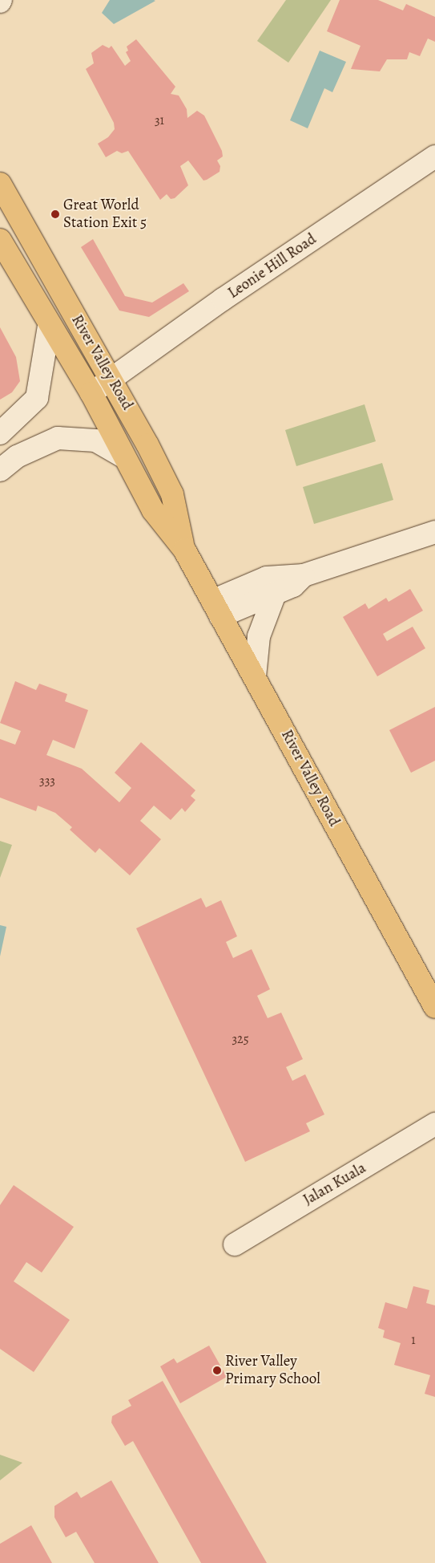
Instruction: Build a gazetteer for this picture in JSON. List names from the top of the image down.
{
  "streets": {
    "main road": ["River Valley Road"],
    "street": ["Leonie Hill Road", "Jalan Kuala"]
  },
  "crossings": [
    ["Leonie Hill Road", "River Valley Road"]
  ],
  "places": ["Great World Station Exit 5", "River Valley Primary School"],
  "house_numbers": [
    "31",
    "333",
    "325",
    "1"
  ]
}
